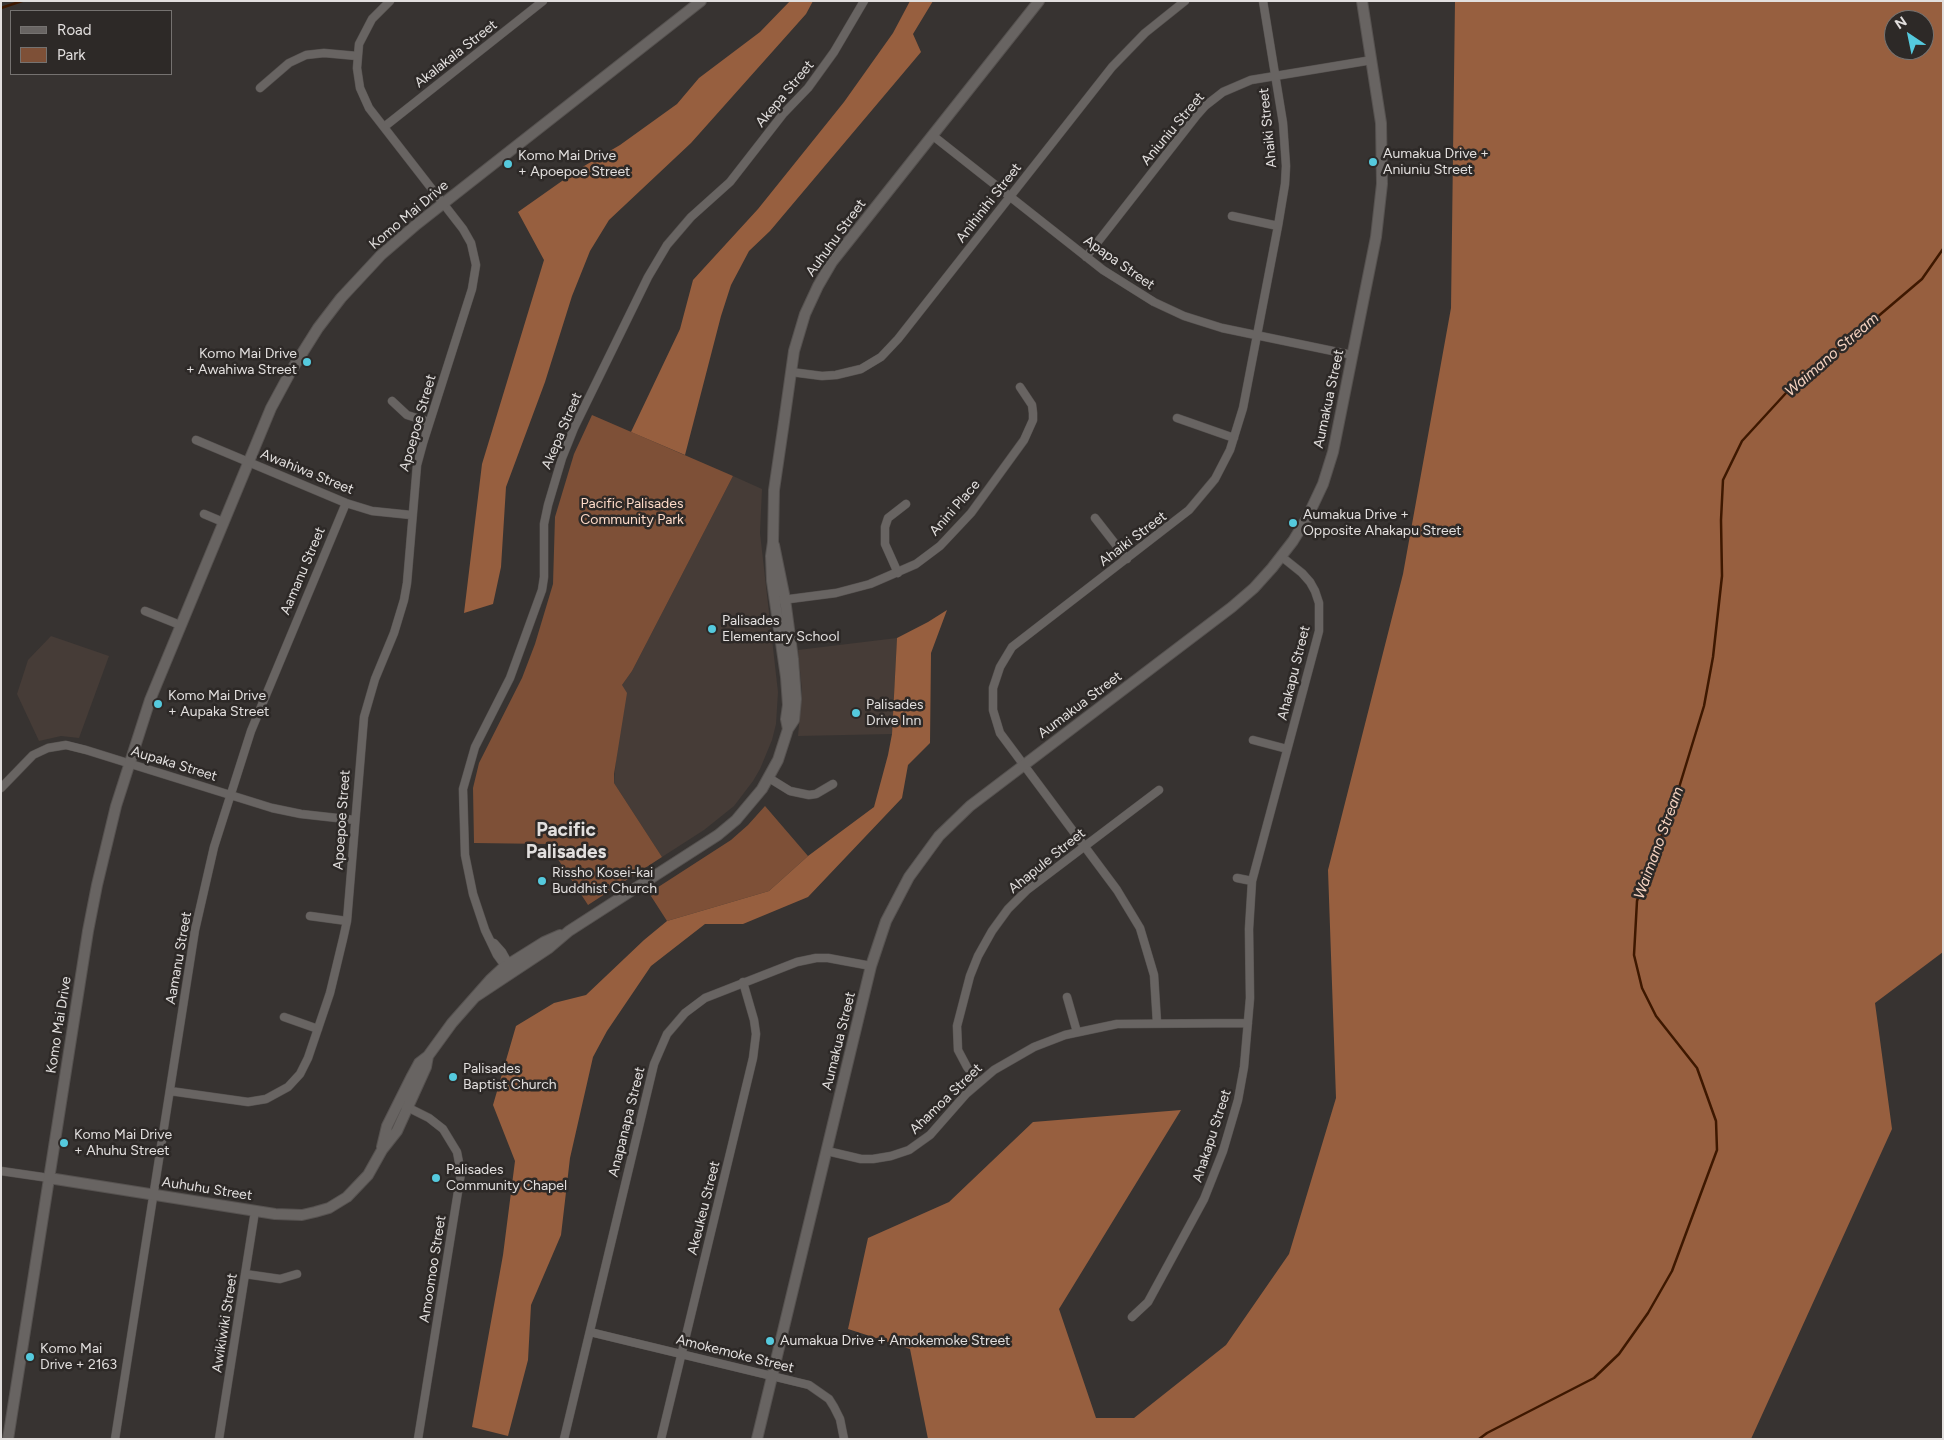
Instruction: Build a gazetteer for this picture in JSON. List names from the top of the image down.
{
  "streets": {
    "street": [
      "Akalakala Street",
      "Akepa Street",
      "Ahaiki Street",
      "Aniuniu Street",
      "Anihinihi Street",
      "Komo Mai Drive",
      "Auhuhu Street",
      "Apapa Street",
      "Aumakua Street",
      "Apoepoe Street",
      "Awahiwa Street",
      "Anini Place",
      "Aamanu Street",
      "Ahakapu Street",
      "Aupaka Street",
      "Ahapule Street",
      "Ahamoa Street",
      "Anapanapa Street",
      "Akeukeu Street",
      "Amoomoo Street",
      "Awikiwiki Street",
      "Amokemoke Street"
    ]
  },
  "crossings": [
    ["Akalakala Street", "Apoepoe Street"],
    ["Akepa Street", "Auhuhu Street"],
    ["Ahaiki Street", "Aniuniu Street"],
    ["Ahaiki Street", "Apapa Street"],
    ["Ahaiki Street", "Aumakua Street"],
    ["Ahaiki Street", "Ahapule Street"],
    ["Ahaiki Street", "Ahamoa Street"],
    ["Aniuniu Street", "Apapa Street"],
    ["Aniuniu Street", "Aumakua Street"],
    ["Anihinihi Street", "Auhuhu Street"],
    ["Anihinihi Street", "Apapa Street"],
    ["Komo Mai Drive", "Auhuhu Street"],
    ["Komo Mai Drive", "Apoepoe Street"],
    ["Komo Mai Drive", "Awahiwa Street"],
    ["Komo Mai Drive", "Aupaka Street"],
    ["Auhuhu Street", "Apapa Street"],
    ["Auhuhu Street", "Anini Place"],
    ["Auhuhu Street", "Aamanu Street"],
    ["Auhuhu Street", "Amoomoo Street"],
    ["Auhuhu Street", "Awikiwiki Street"],
    ["Apapa Street", "Aumakua Street"],
    ["Aumakua Street", "Ahakapu Street"],
    ["Aumakua Street", "Ahamoa Street"],
    ["Aumakua Street", "Anapanapa Street"],
    ["Aumakua Street", "Amokemoke Street"],
    ["Apoepoe Street", "Awahiwa Street"],
    ["Apoepoe Street", "Aamanu Street"],
    ["Apoepoe Street", "Aupaka Street"],
    ["Awahiwa Street", "Aamanu Street"],
    ["Aamanu Street", "Aupaka Street"],
    ["Ahakapu Street", "Ahamoa Street"],
    ["Ahapule Street", "Ahamoa Street"],
    ["Anapanapa Street", "Akeukeu Street"],
    ["Anapanapa Street", "Amokemoke Street"],
    ["Akeukeu Street", "Amokemoke Street"]
  ],
  "districts": ["Pacific Palisades"],
  "water": ["Waimano Stream"],
  "parks": ["Pacific Palisades Community Park"],
  "places": [
    "Aumakua Drive + Aniuniu Street",
    "Komo Mai Drive + Apoepoe Street",
    "Komo Mai Drive + Awahiwa Street",
    "Aumakua Drive + Opposite Ahakapu Street",
    "Palisades Elementary School",
    "Komo Mai Drive + Aupaka Street",
    "Palisades Drive Inn",
    "Rissho Kosei-kai Buddhist Church",
    "Palisades Baptist Church",
    "Komo Mai Drive + Ahuhu Street",
    "Palisades Community Chapel",
    "Aumakua Drive + Amokemoke Street",
    "Komo Mai Drive + 2163"
  ],
  "legend": ["Road", "Park"],
  "north": "top left"
}
